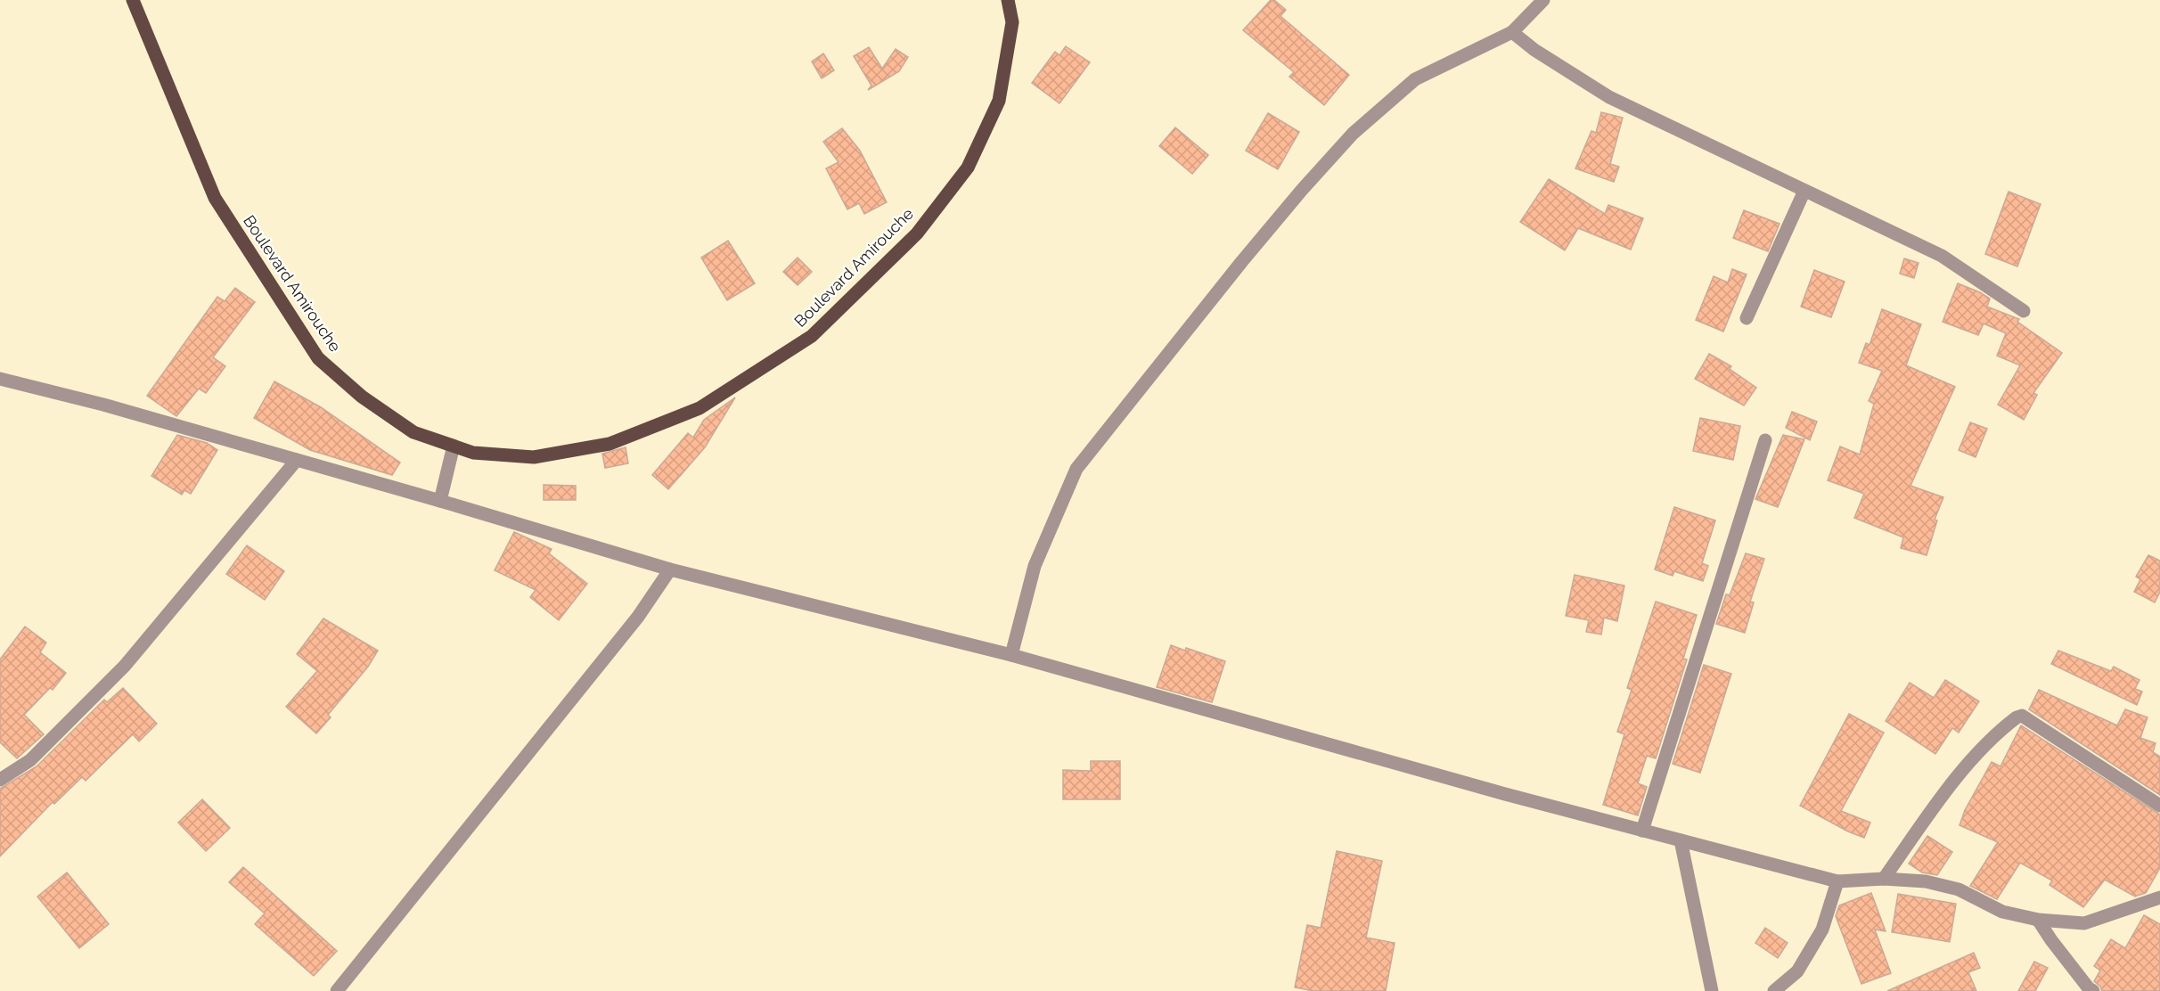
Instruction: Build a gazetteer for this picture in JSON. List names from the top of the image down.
{
  "streets": {
    "main road": ["Boulevard Amirouche"]
  }
}
